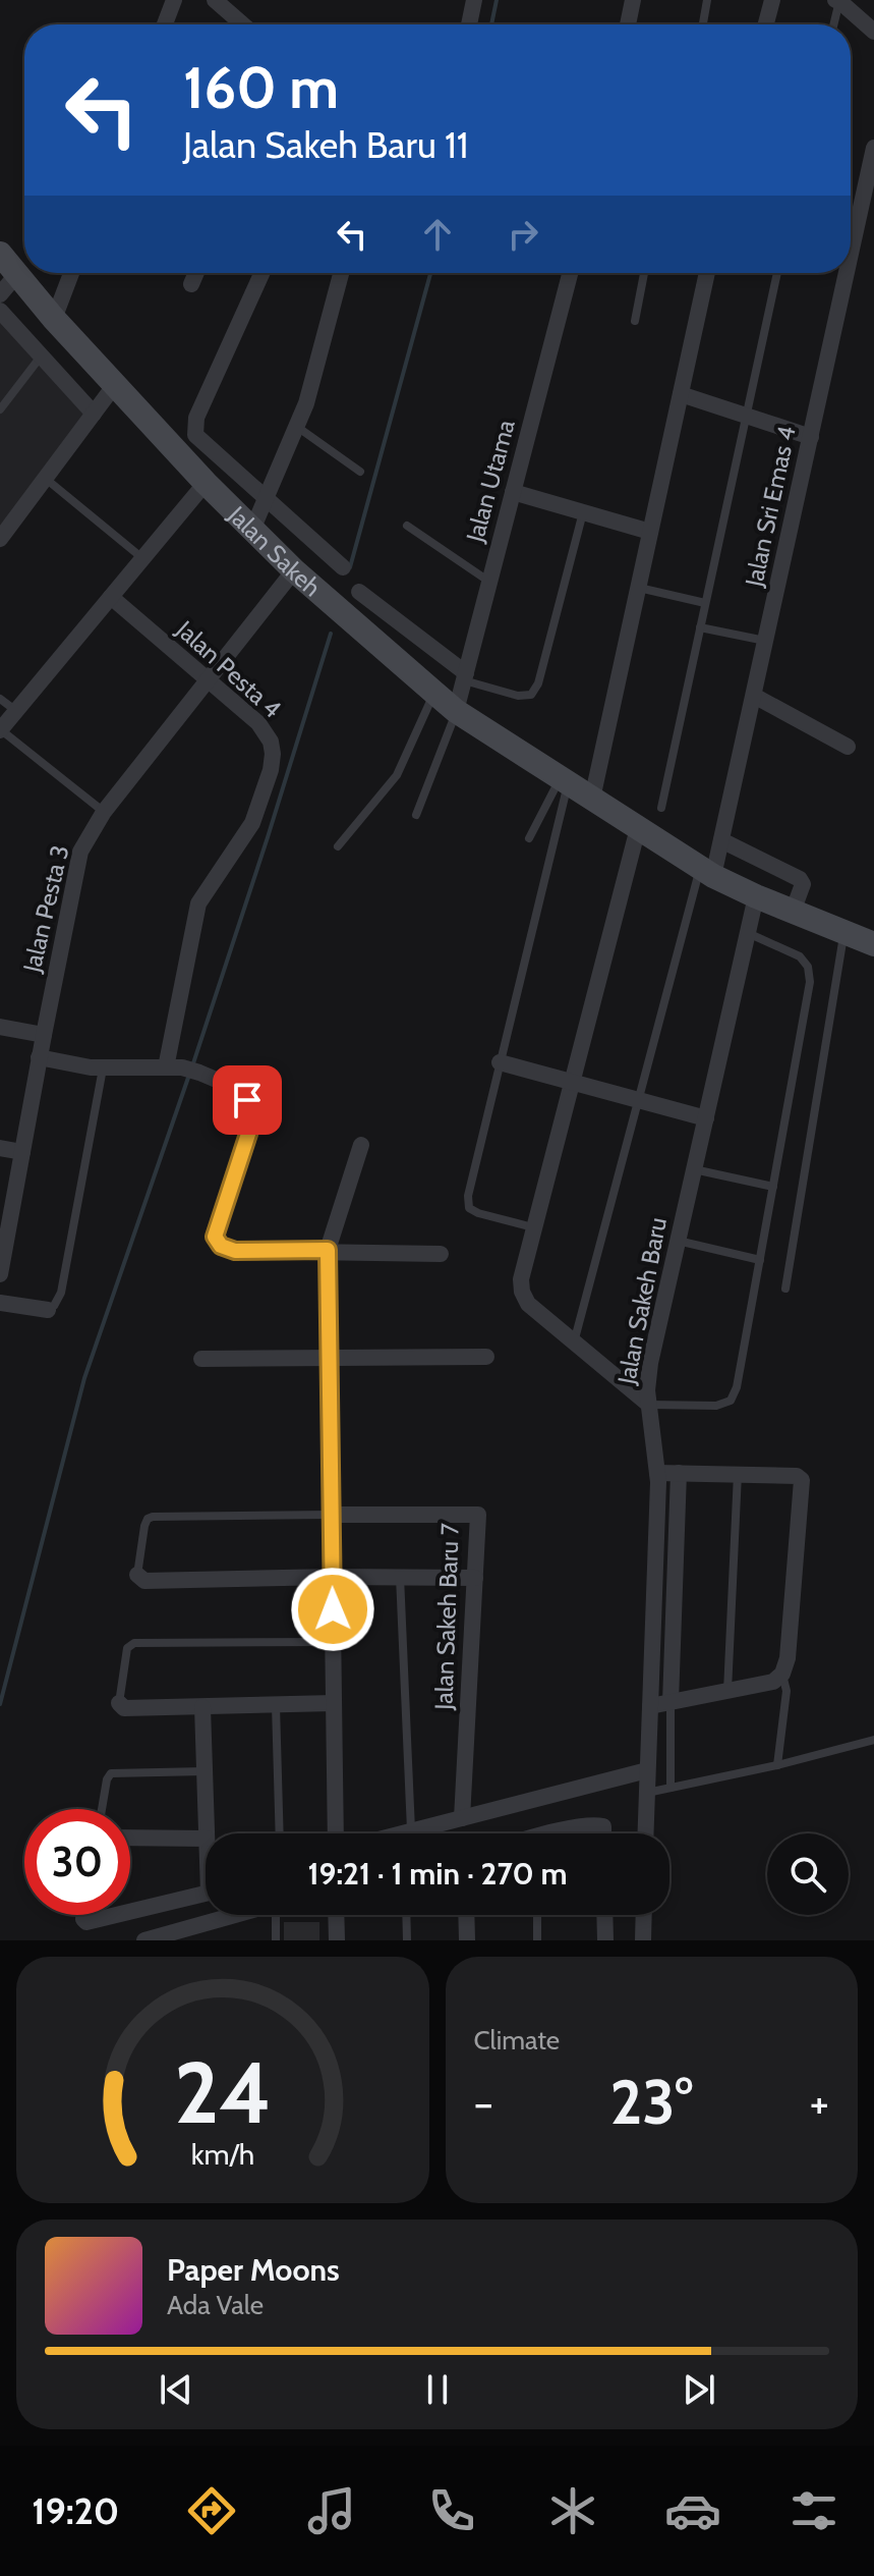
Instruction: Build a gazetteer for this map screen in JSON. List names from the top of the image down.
{
  "streets": {
    "street": [
      "Jalan Utama",
      "Jalan Sri Emas 4",
      "Jalan Sakeh",
      "Jalan Pesta 4",
      "Jalan Pesta 3",
      "Jalan Sakeh Baru",
      "Jalan Sakeh Baru 7"
    ]
  },
  "crossings": [
    ["Jalan Utama", "Jalan Sakeh"],
    ["Jalan Sri Emas 4", "Jalan Sakeh"],
    ["Jalan Sakeh", "Jalan Pesta 3"],
    ["Jalan Sakeh", "Jalan Sakeh Baru"],
    ["Jalan Pesta 4", "Jalan Pesta 3"]
  ],
  "page": {
    "turn": ["160 m", "Jalan Sakeh Baru 11"],
    "limit": "30",
    "trip": "19:21 · 1 min · 270 m",
    "tile": "Climate",
    "heat": ["−", "23°", "+"],
    "song": ["Paper Moons", "Ada Vale"],
    "tabs": "19:20",
    "gauge": ["24", "km/h"]
  }
}
